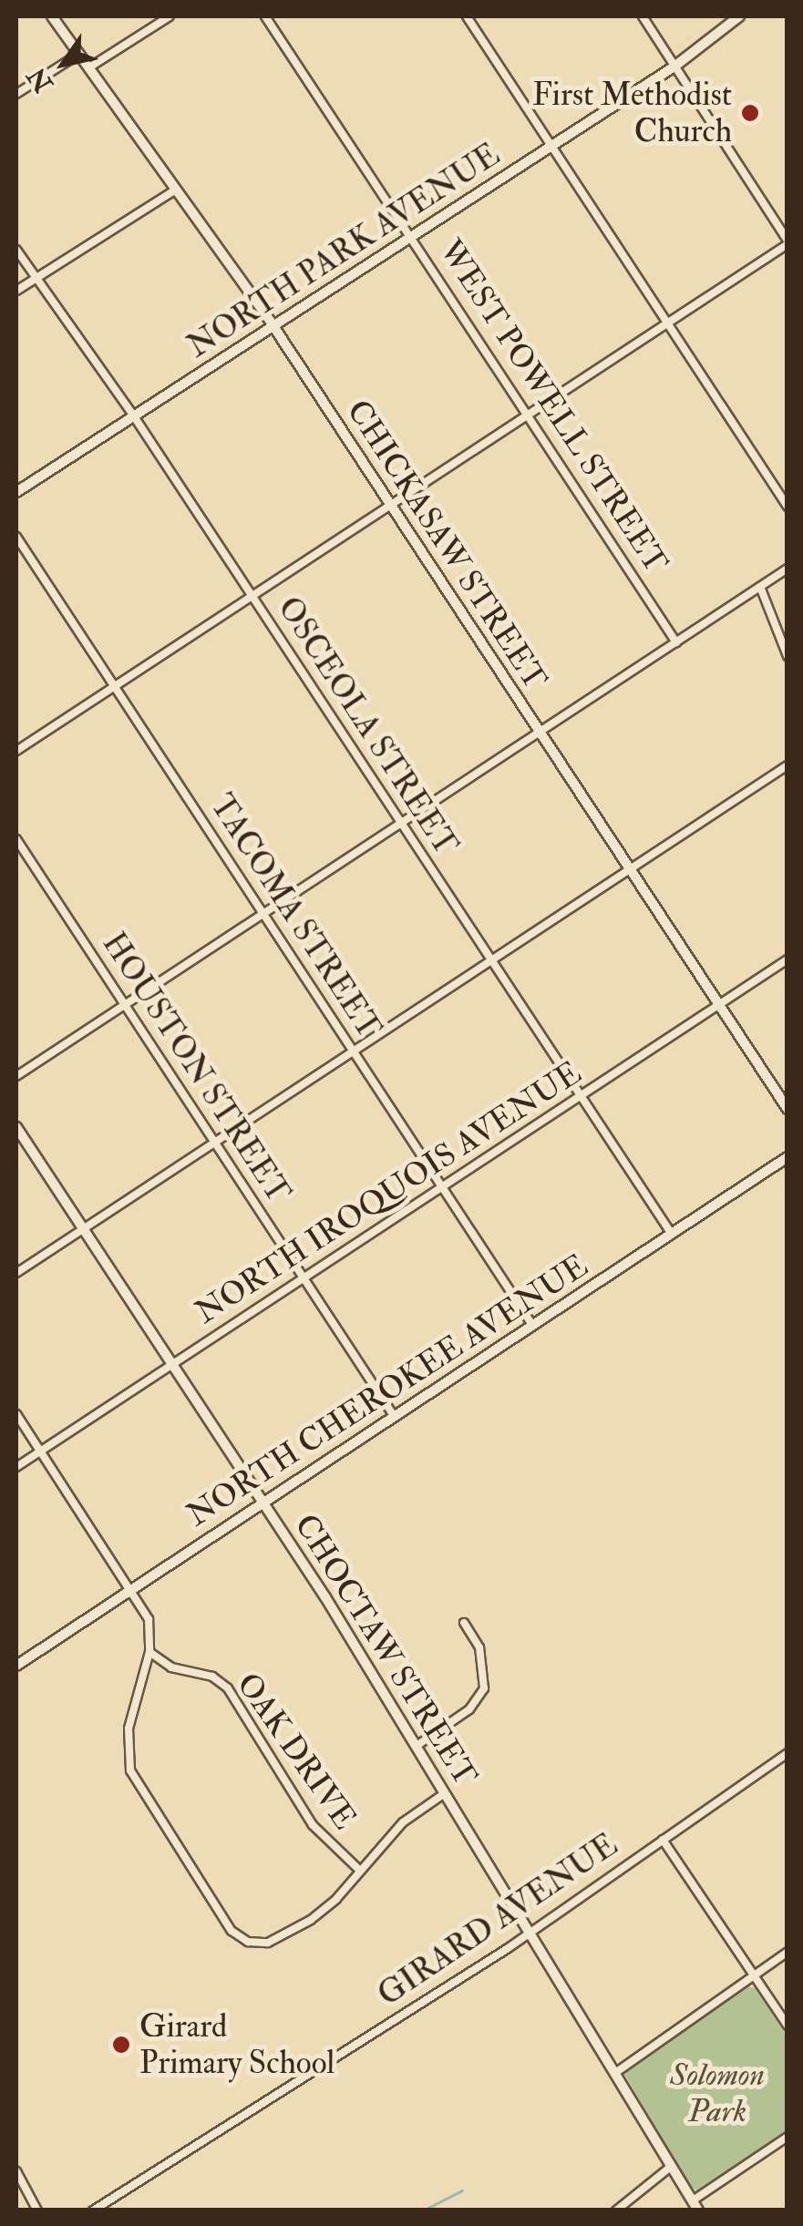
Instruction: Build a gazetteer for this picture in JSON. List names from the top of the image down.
{
  "streets": {
    "street": [
      "NORTH PARK AVENUE",
      "WEST POWELL STREET",
      "CHICKASAW STREET",
      "OSCEOLA STREET",
      "TACOMA STREET",
      "HOUSTON STREET",
      "NORTH IROQUOIS AVENUE",
      "NORTH CHEROKEE AVENUE",
      "CHOCTAW STREET",
      "OAK DRIVE",
      "GIRARD AVENUE"
    ]
  },
  "crossings": [
    ["NORTH PARK AVENUE", "WEST POWELL STREET"],
    ["NORTH PARK AVENUE", "CHICKASAW STREET"],
    ["NORTH PARK AVENUE", "OSCEOLA STREET"],
    ["CHICKASAW STREET", "NORTH IROQUOIS AVENUE"],
    ["OSCEOLA STREET", "NORTH IROQUOIS AVENUE"],
    ["OSCEOLA STREET", "NORTH CHEROKEE AVENUE"],
    ["TACOMA STREET", "NORTH IROQUOIS AVENUE"],
    ["TACOMA STREET", "NORTH CHEROKEE AVENUE"],
    ["HOUSTON STREET", "NORTH IROQUOIS AVENUE"],
    ["HOUSTON STREET", "NORTH CHEROKEE AVENUE"],
    ["NORTH IROQUOIS AVENUE", "CHOCTAW STREET"],
    ["NORTH CHEROKEE AVENUE", "CHOCTAW STREET"],
    ["CHOCTAW STREET", "GIRARD AVENUE"]
  ],
  "parks": ["Solomon Park"],
  "places": ["First Methodist Church", "Girard Primary School"],
  "north": "bottom left"
}
